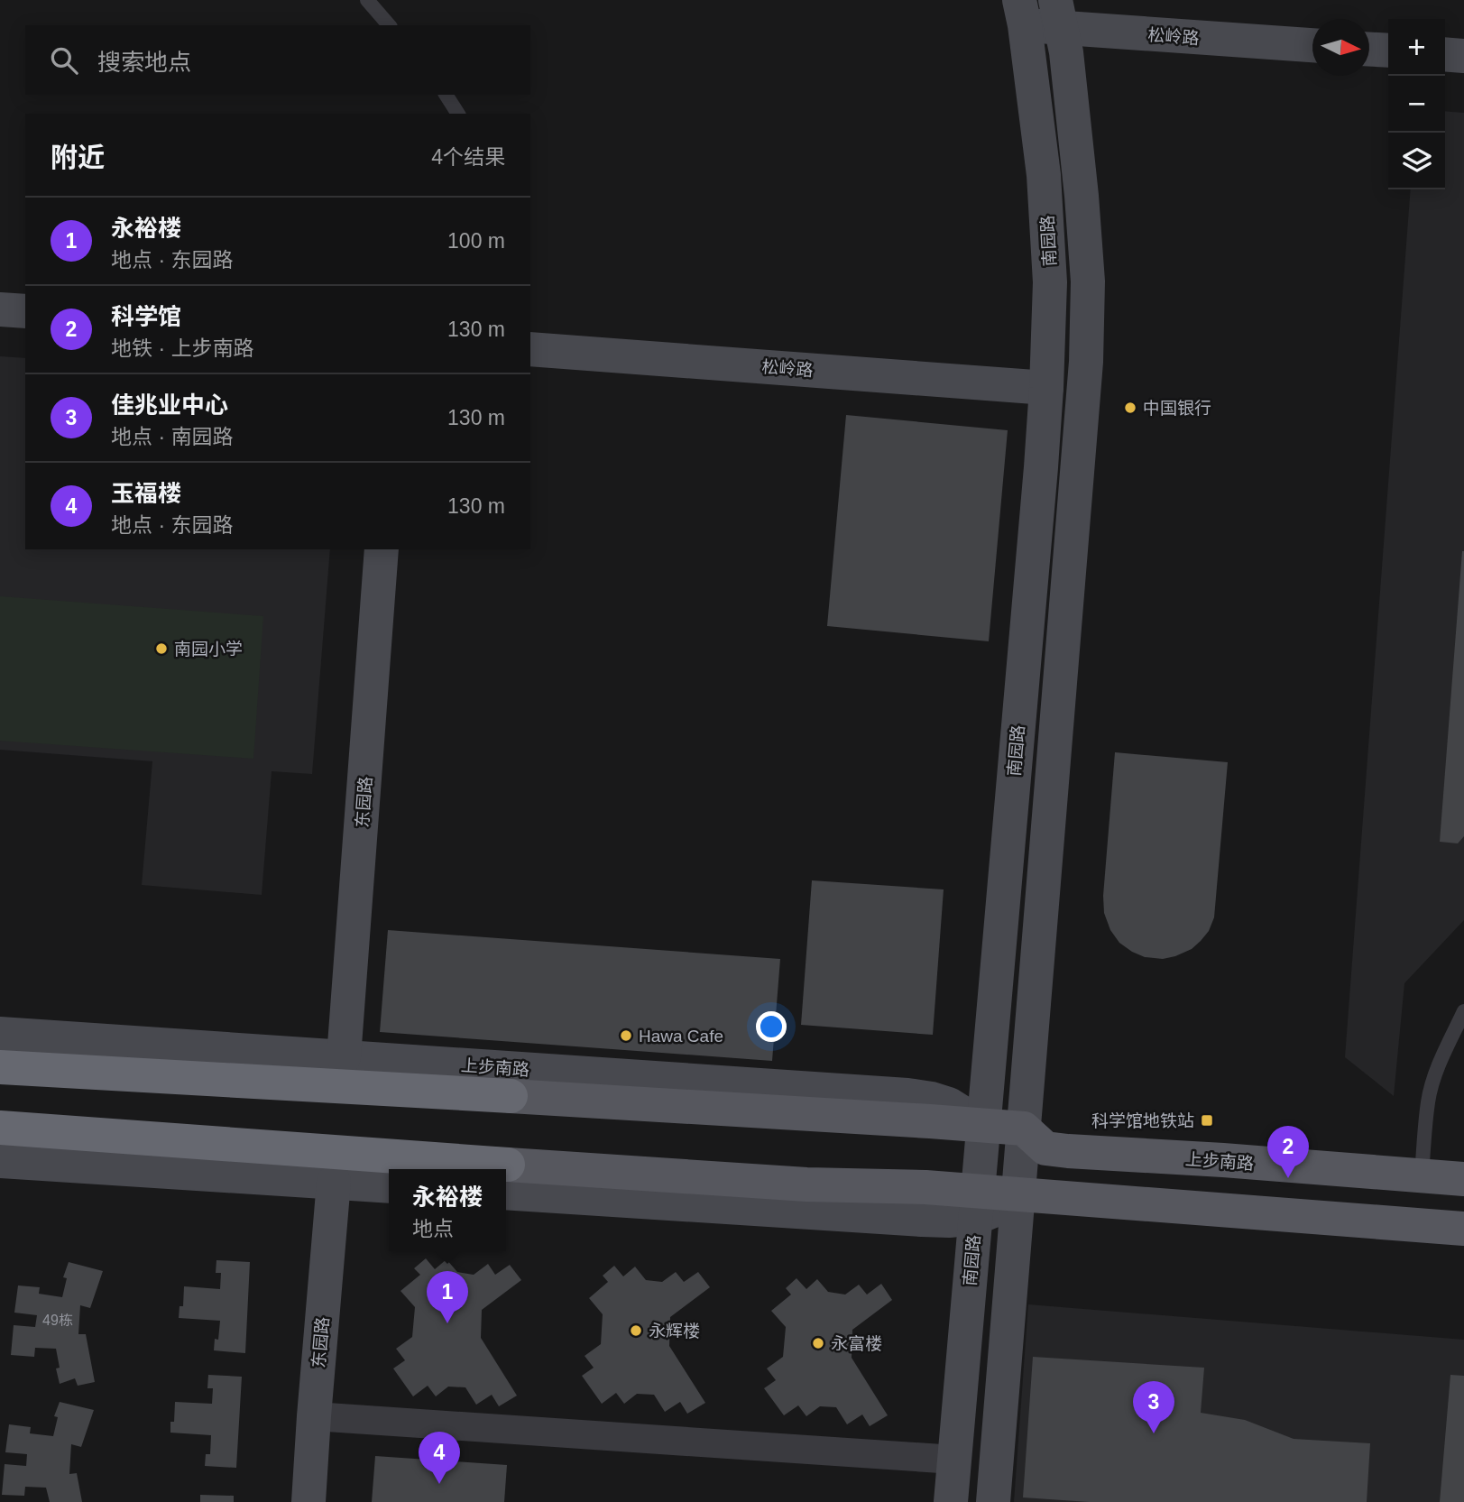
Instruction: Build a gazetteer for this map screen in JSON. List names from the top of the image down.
{
  "streets": {
    "main road": [
      "松岭路",
      "南园路",
      "东园路",
      "上步南路"
    ]
  },
  "crossings": [
    ["松岭路", "南园路"],
    ["南园路", "上步南路"],
    ["东园路", "上步南路"]
  ],
  "places": {
    "other": [
      "中国银行",
      "南园小学",
      "Hawa Cafe",
      "永辉楼",
      "永富楼"
    ],
    "transit": ["科学馆地铁站"]
  },
  "house_numbers": ["49栋"],
  "north": "right",
  "page": {
    "map_buttons": ["+", "−"],
    "search": "搜索地点",
    "heading": ["附近", "4个结果"],
    "list": [
      {
        "mark": "1",
        "name": "永裕楼",
        "note": "地点 · 东园路",
        "value": "100 m"
      },
      {
        "mark": "2",
        "name": "科学馆",
        "note": "地铁 · 上步南路",
        "value": "130 m"
      },
      {
        "mark": "3",
        "name": "佳兆业中心",
        "note": "地点 · 南园路",
        "value": "130 m"
      },
      {
        "mark": "4",
        "name": "玉福楼",
        "note": "地点 · 东园路",
        "value": "130 m"
      }
    ],
    "pins": [
      "2",
      "1",
      "3",
      "4"
    ],
    "popup": ["永裕楼", "地点"]
  }
}
